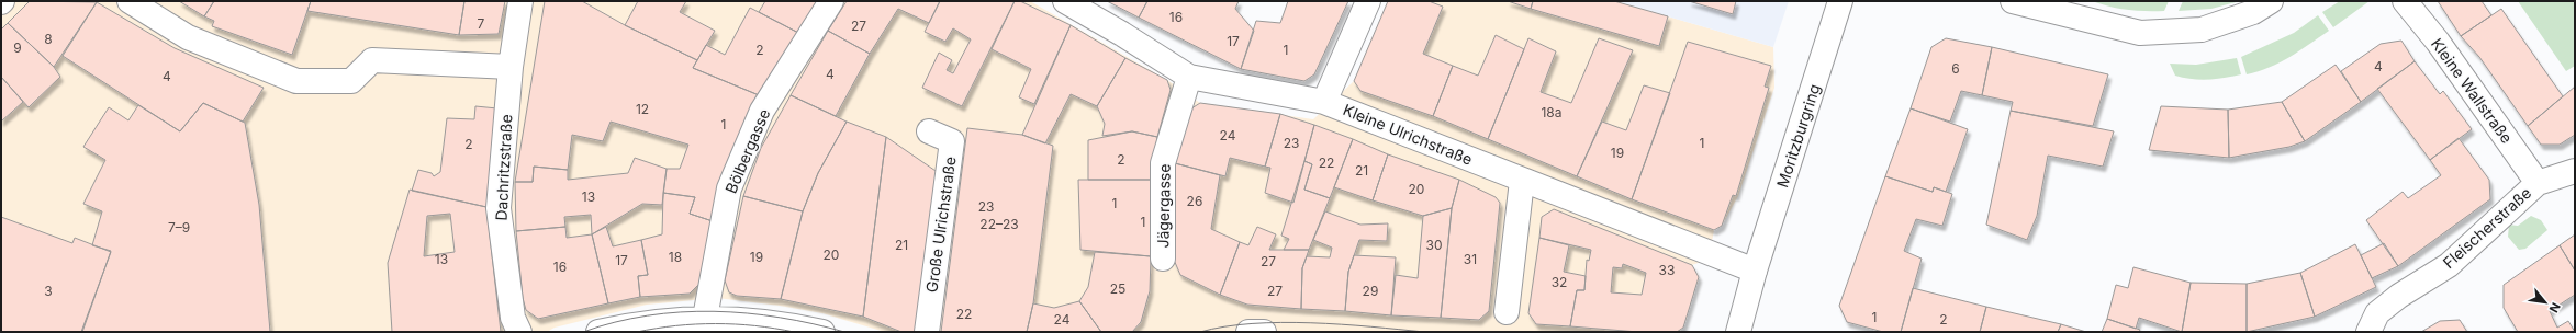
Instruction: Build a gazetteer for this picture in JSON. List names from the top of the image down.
{
  "streets": {
    "street": [
      "Kleine Wallstraße",
      "Kleine Ulrichstraße",
      "Moritzburgring",
      "Bölbergasse",
      "Dachritzstraße",
      "Jägergasse",
      "Große Ulrichstraße",
      "Fleischerstraße"
    ]
  },
  "crossings": [
    ["Kleine Wallstraße", "Fleischerstraße"],
    ["Kleine Ulrichstraße", "Moritzburgring"],
    ["Kleine Ulrichstraße", "Jägergasse"]
  ],
  "house_numbers": [
    "16",
    "7",
    "27",
    "8",
    "17",
    "9",
    "2",
    "1",
    "4",
    "6",
    "4",
    "4",
    "12",
    "18a",
    "1",
    "24",
    "23",
    "1",
    "2",
    "19",
    "2",
    "22",
    "21",
    "20",
    "13",
    "26",
    "1",
    "23",
    "1",
    "22–23",
    "7–9",
    "21",
    "30",
    "20",
    "18",
    "19",
    "13",
    "31",
    "17",
    "27",
    "16",
    "33",
    "32",
    "25",
    "3",
    "27",
    "29",
    "22",
    "1",
    "24",
    "2"
  ],
  "north": "bottom right"
}
